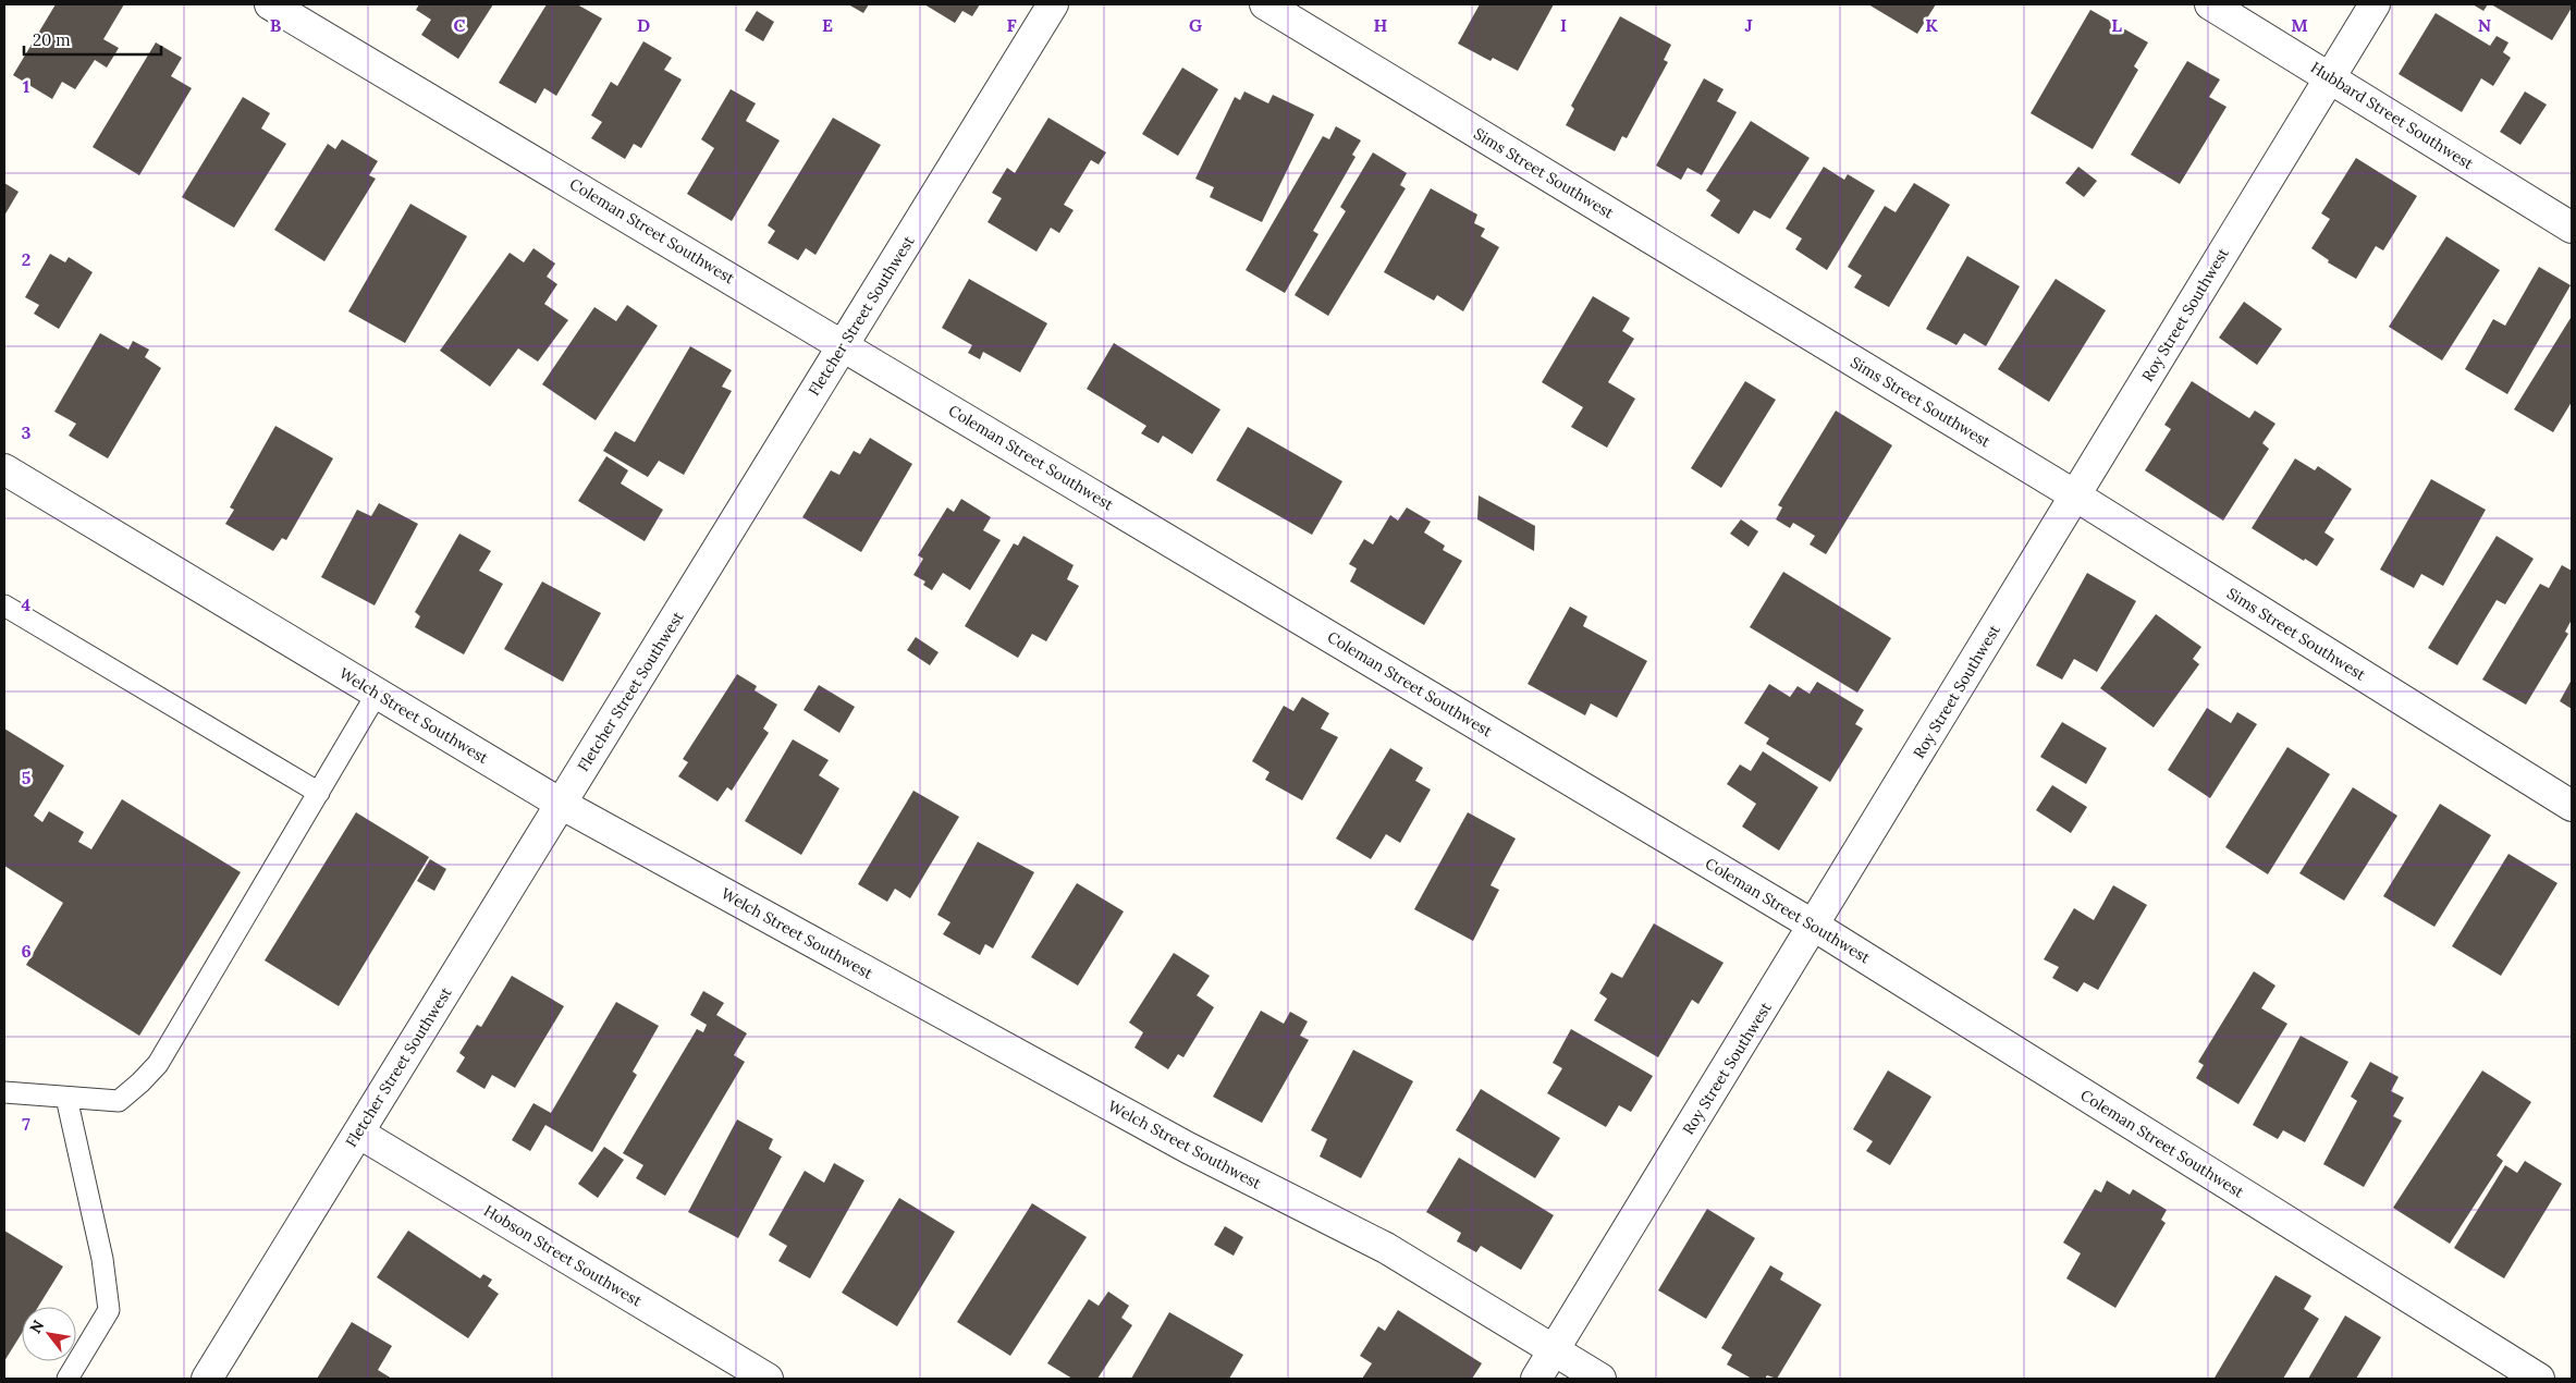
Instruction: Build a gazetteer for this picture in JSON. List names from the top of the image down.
{
  "streets": {
    "street": [
      "Hubbard Street Southwest",
      "Sims Street Southwest",
      "Coleman Street Southwest",
      "Roy Street Southwest",
      "Fletcher Street Southwest",
      "Welch Street Southwest",
      "Hobson Street Southwest"
    ]
  },
  "crossings": [
    ["Hubbard Street Southwest", "Roy Street Southwest"],
    ["Sims Street Southwest", "Roy Street Southwest"],
    ["Coleman Street Southwest", "Roy Street Southwest"],
    ["Coleman Street Southwest", "Fletcher Street Southwest"],
    ["Roy Street Southwest", "Welch Street Southwest"],
    ["Fletcher Street Southwest", "Welch Street Southwest"],
    ["Fletcher Street Southwest", "Hobson Street Southwest"]
  ],
  "scale_bar": "20 m",
  "north": "top left",
  "grid": {
    "columns": [
      "B",
      "C",
      "D",
      "E",
      "F",
      "G",
      "H",
      "I",
      "J",
      "K",
      "L",
      "M",
      "N"
    ],
    "rows": [
      "1",
      "2",
      "3",
      "4",
      "5",
      "6",
      "7"
    ]
  }
}
